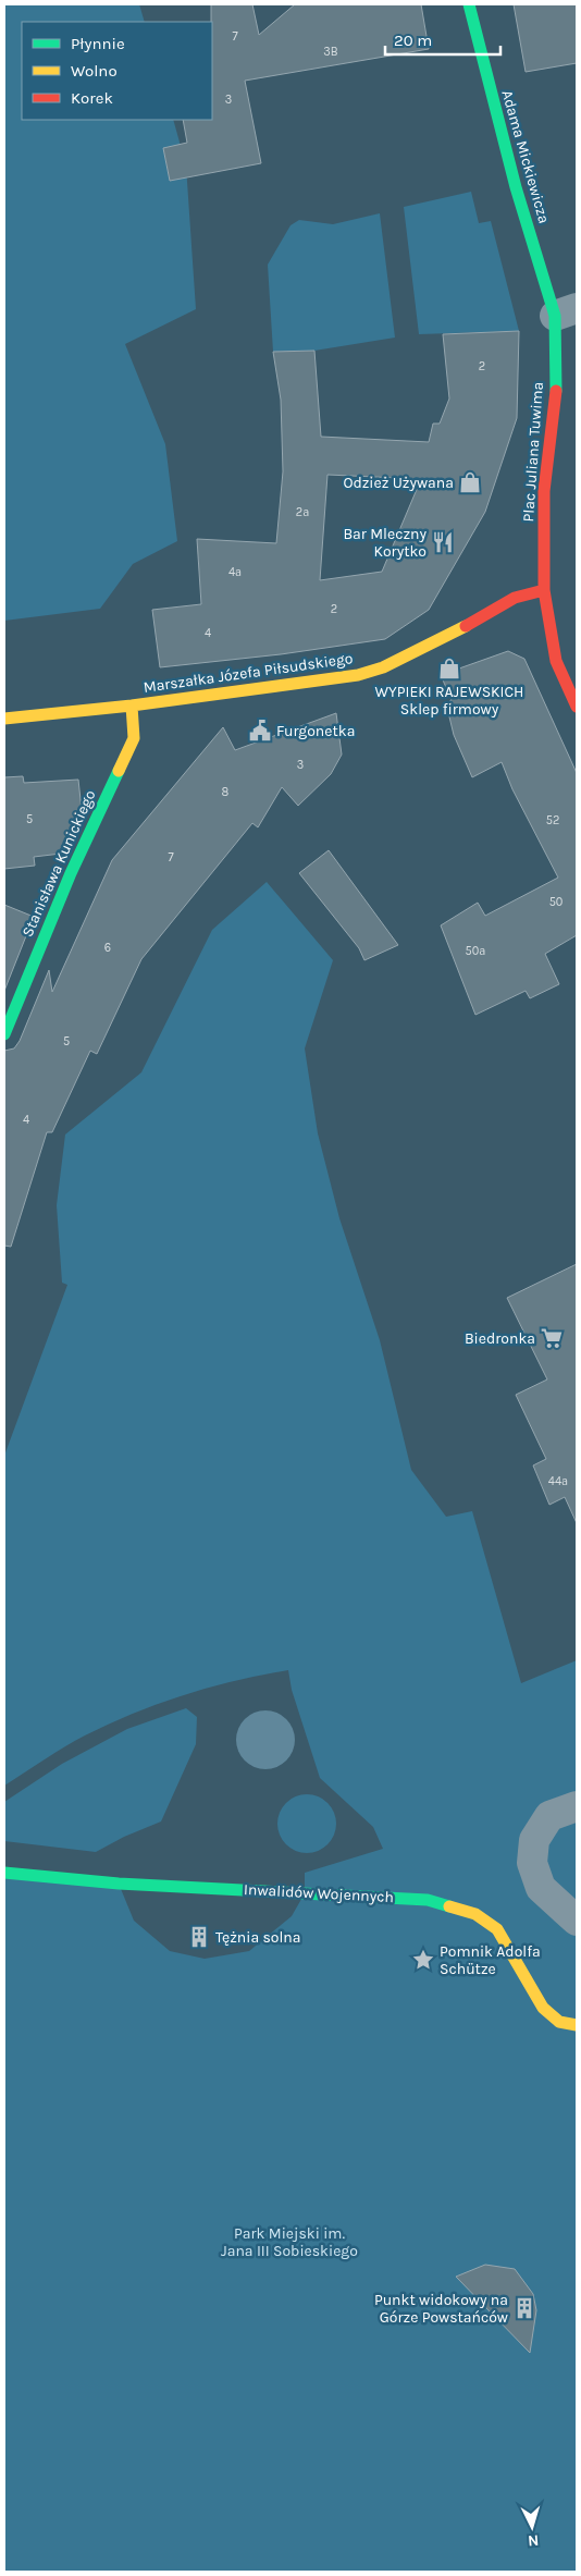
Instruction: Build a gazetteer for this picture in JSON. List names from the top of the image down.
{
  "streets": {
    "street": [
      "Adama Mickiewicza",
      "Plac Juliana Tuwima",
      "Marszałka Józefa Piłsudskiego",
      "Stanisława Kunickiego",
      "Inwalidów Wojennych"
    ]
  },
  "crossings": [
    ["Adama Mickiewicza", "Plac Juliana Tuwima"],
    ["Plac Juliana Tuwima", "Marszałka Józefa Piłsudskiego"],
    ["Marszałka Józefa Piłsudskiego", "Stanisława Kunickiego"]
  ],
  "parks": ["Park Miejski im. Jana III Sobieskiego"],
  "places": {
    "shop": ["Odzież Używana", "WYPIEKI RAJEWSKICH Sklep firmowy"],
    "restaurant": ["Bar Mleczny Korytko"],
    "public building": ["Furgonetka"],
    "supermarket": ["Biedronka"],
    "building": ["Tężnia solna", "Punkt widokowy na Górze Powstańców"],
    "place": ["Pomnik Adolfa Schütze"]
  },
  "house_numbers": [
    "7",
    "3B",
    "3",
    "2",
    "2a",
    "4a",
    "2",
    "4",
    "3",
    "8",
    "5",
    "52",
    "7",
    "50",
    "6",
    "50a",
    "5",
    "4",
    "44a"
  ],
  "legend": ["Płynnie", "Wolno", "Korek"],
  "scale_bar": "20 m",
  "north": "bottom"
}
